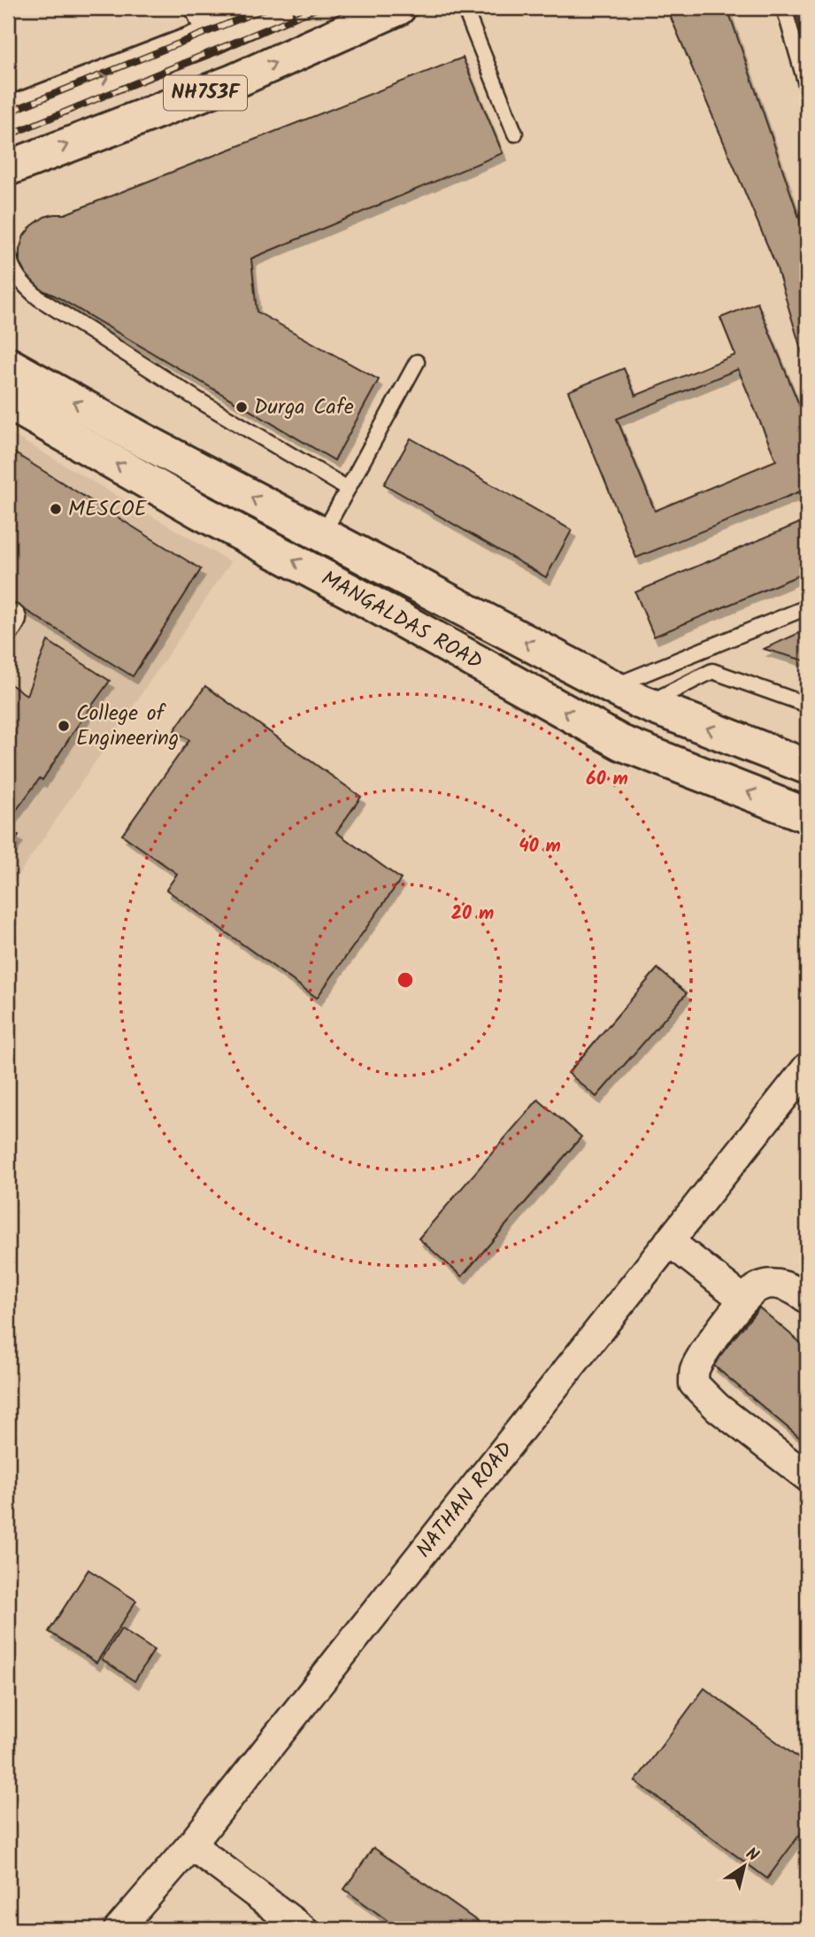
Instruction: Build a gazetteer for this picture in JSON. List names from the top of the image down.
{
  "streets": {
    "main road": ["NH753F", "MANGALDAS ROAD"],
    "street": ["NATHAN ROAD"]
  },
  "one_way": ["MANGALDAS ROAD"],
  "places": ["Durga Cafe", "MESCOE", "College of Engineering"],
  "north": "top right",
  "rings": ["60 m", "40 m", "20 m"]
}
